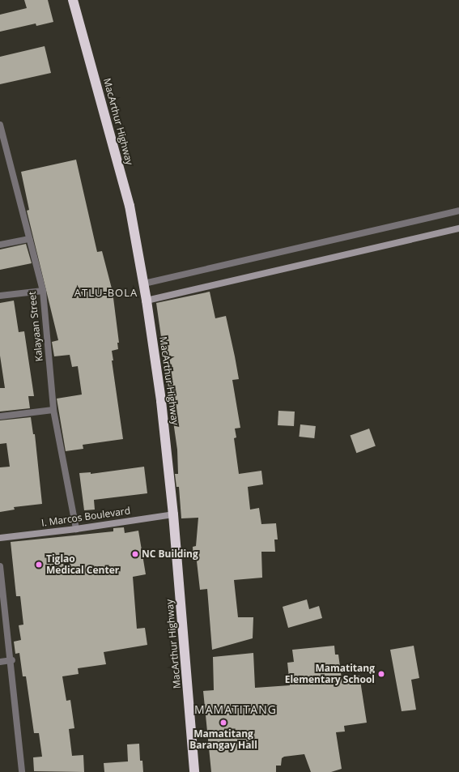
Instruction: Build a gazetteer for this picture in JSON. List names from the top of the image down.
{
  "streets": {
    "highway": ["MacArthur Highway"],
    "main road": ["I. Marcos Boulevard"],
    "street": ["Kalayaan Street"]
  },
  "crossings": [
    ["MacArthur Highway", "I. Marcos Boulevard"],
    ["Kalayaan Street", "I. Marcos Boulevard"]
  ],
  "districts": ["ATLU-BOLA", "MAMATITANG"],
  "places": [
    "NC Building",
    "Tiglao Medical Center",
    "Mamatitang Elementary School",
    "Mamatitang Barangay Hall"
  ]
}
